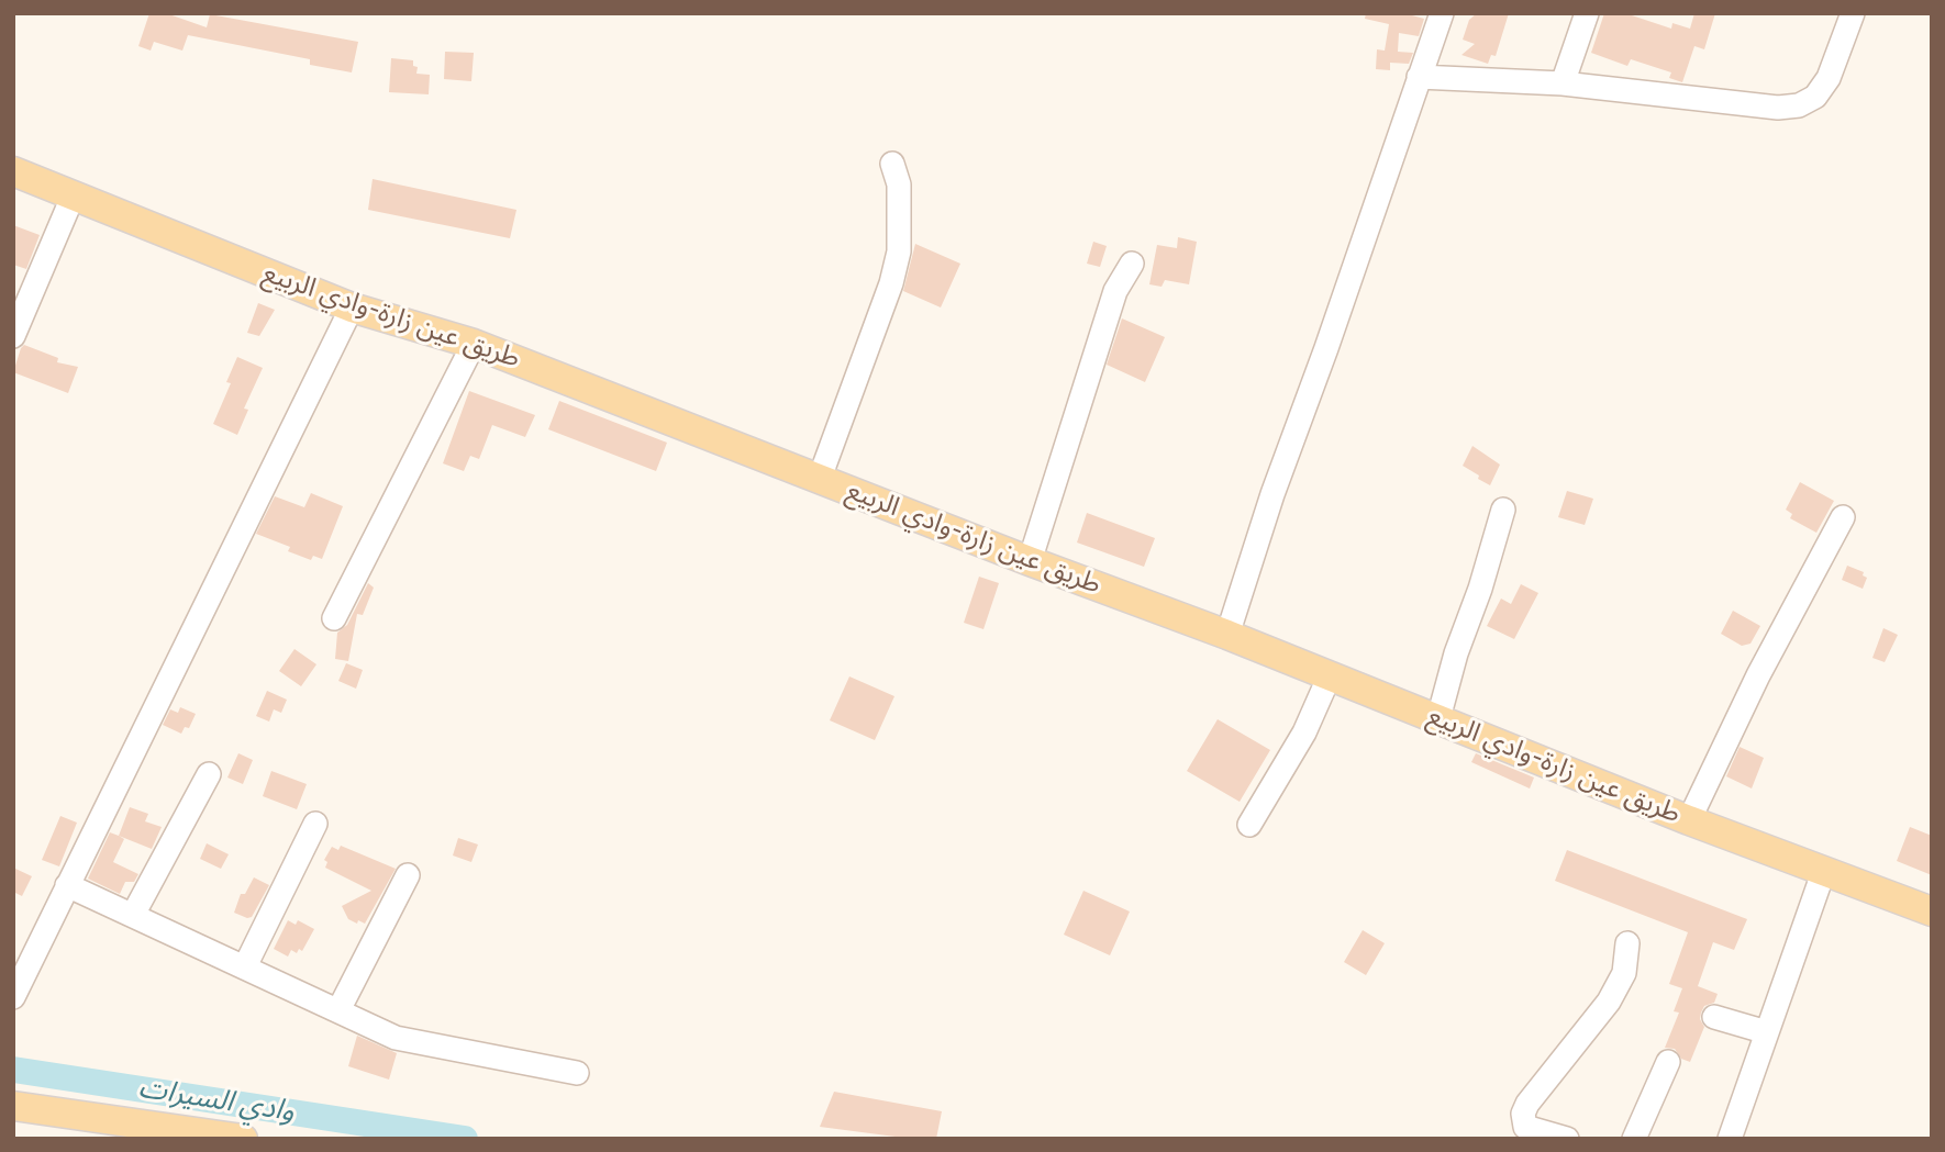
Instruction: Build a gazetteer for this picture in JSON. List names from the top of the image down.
{
  "streets": {
    "main road": ["طريق عين زارة-وادي الربيع"]
  },
  "water": ["وادي السيرات"]
}
